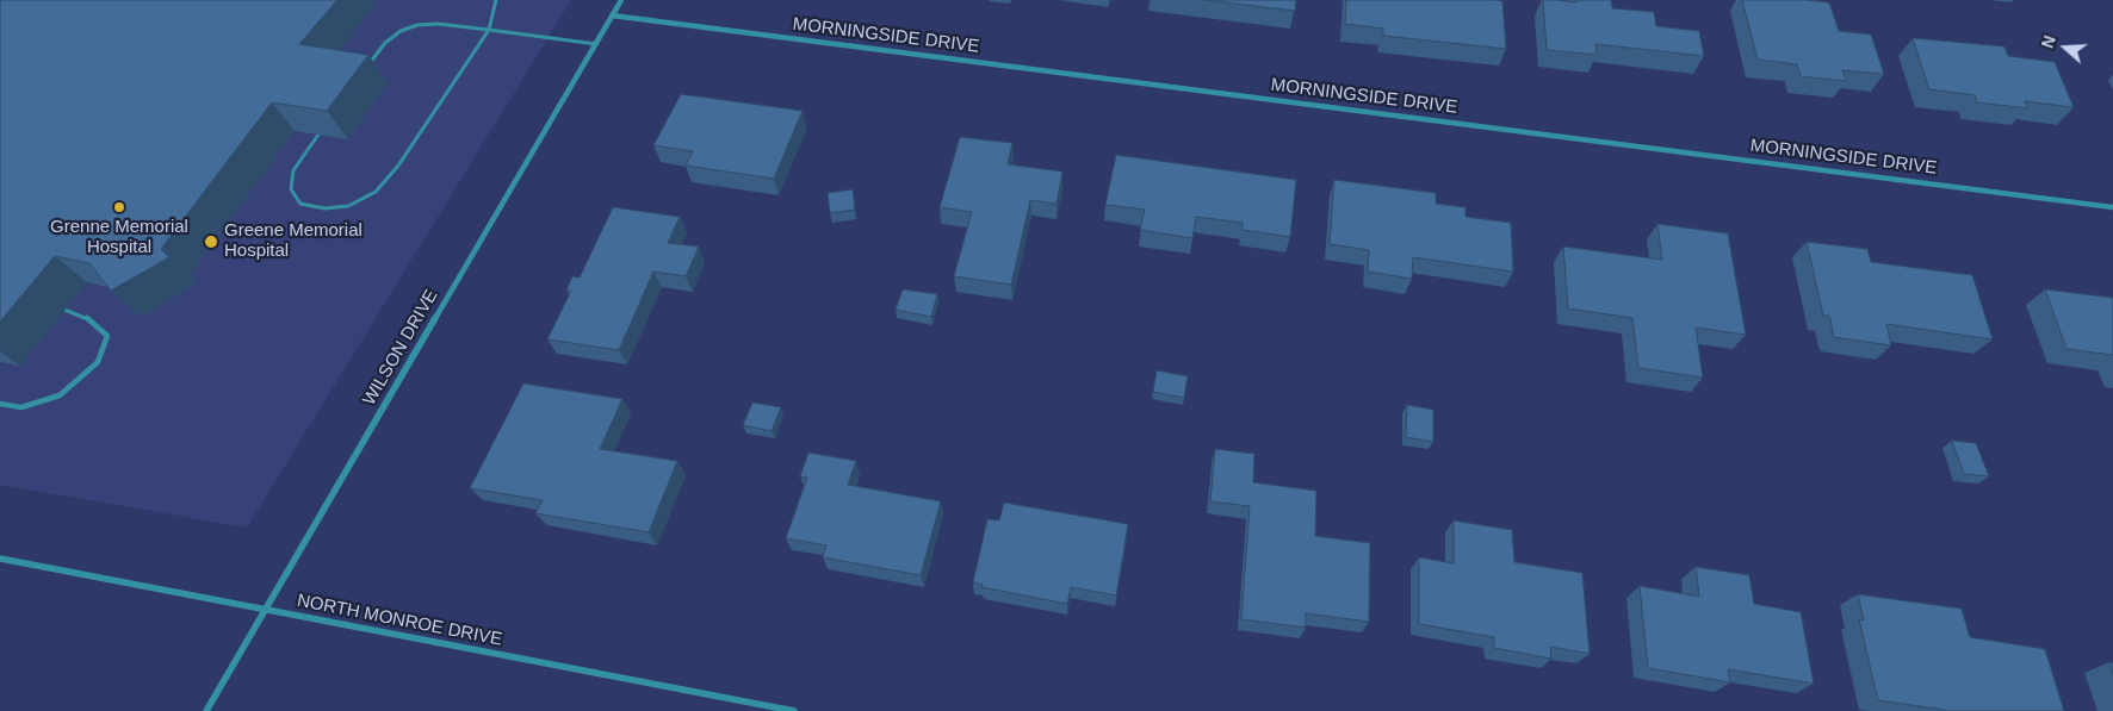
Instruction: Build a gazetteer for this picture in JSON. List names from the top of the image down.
{
  "streets": {
    "street": ["MORNINGSIDE DRIVE", "WILSON DRIVE", "NORTH MONROE DRIVE"]
  },
  "crossings": [
    ["MORNINGSIDE DRIVE", "WILSON DRIVE"],
    ["WILSON DRIVE", "NORTH MONROE DRIVE"]
  ],
  "places": ["Grenne Memorial Hospital", "Greene Memorial Hospital"],
  "north": "left"
}
